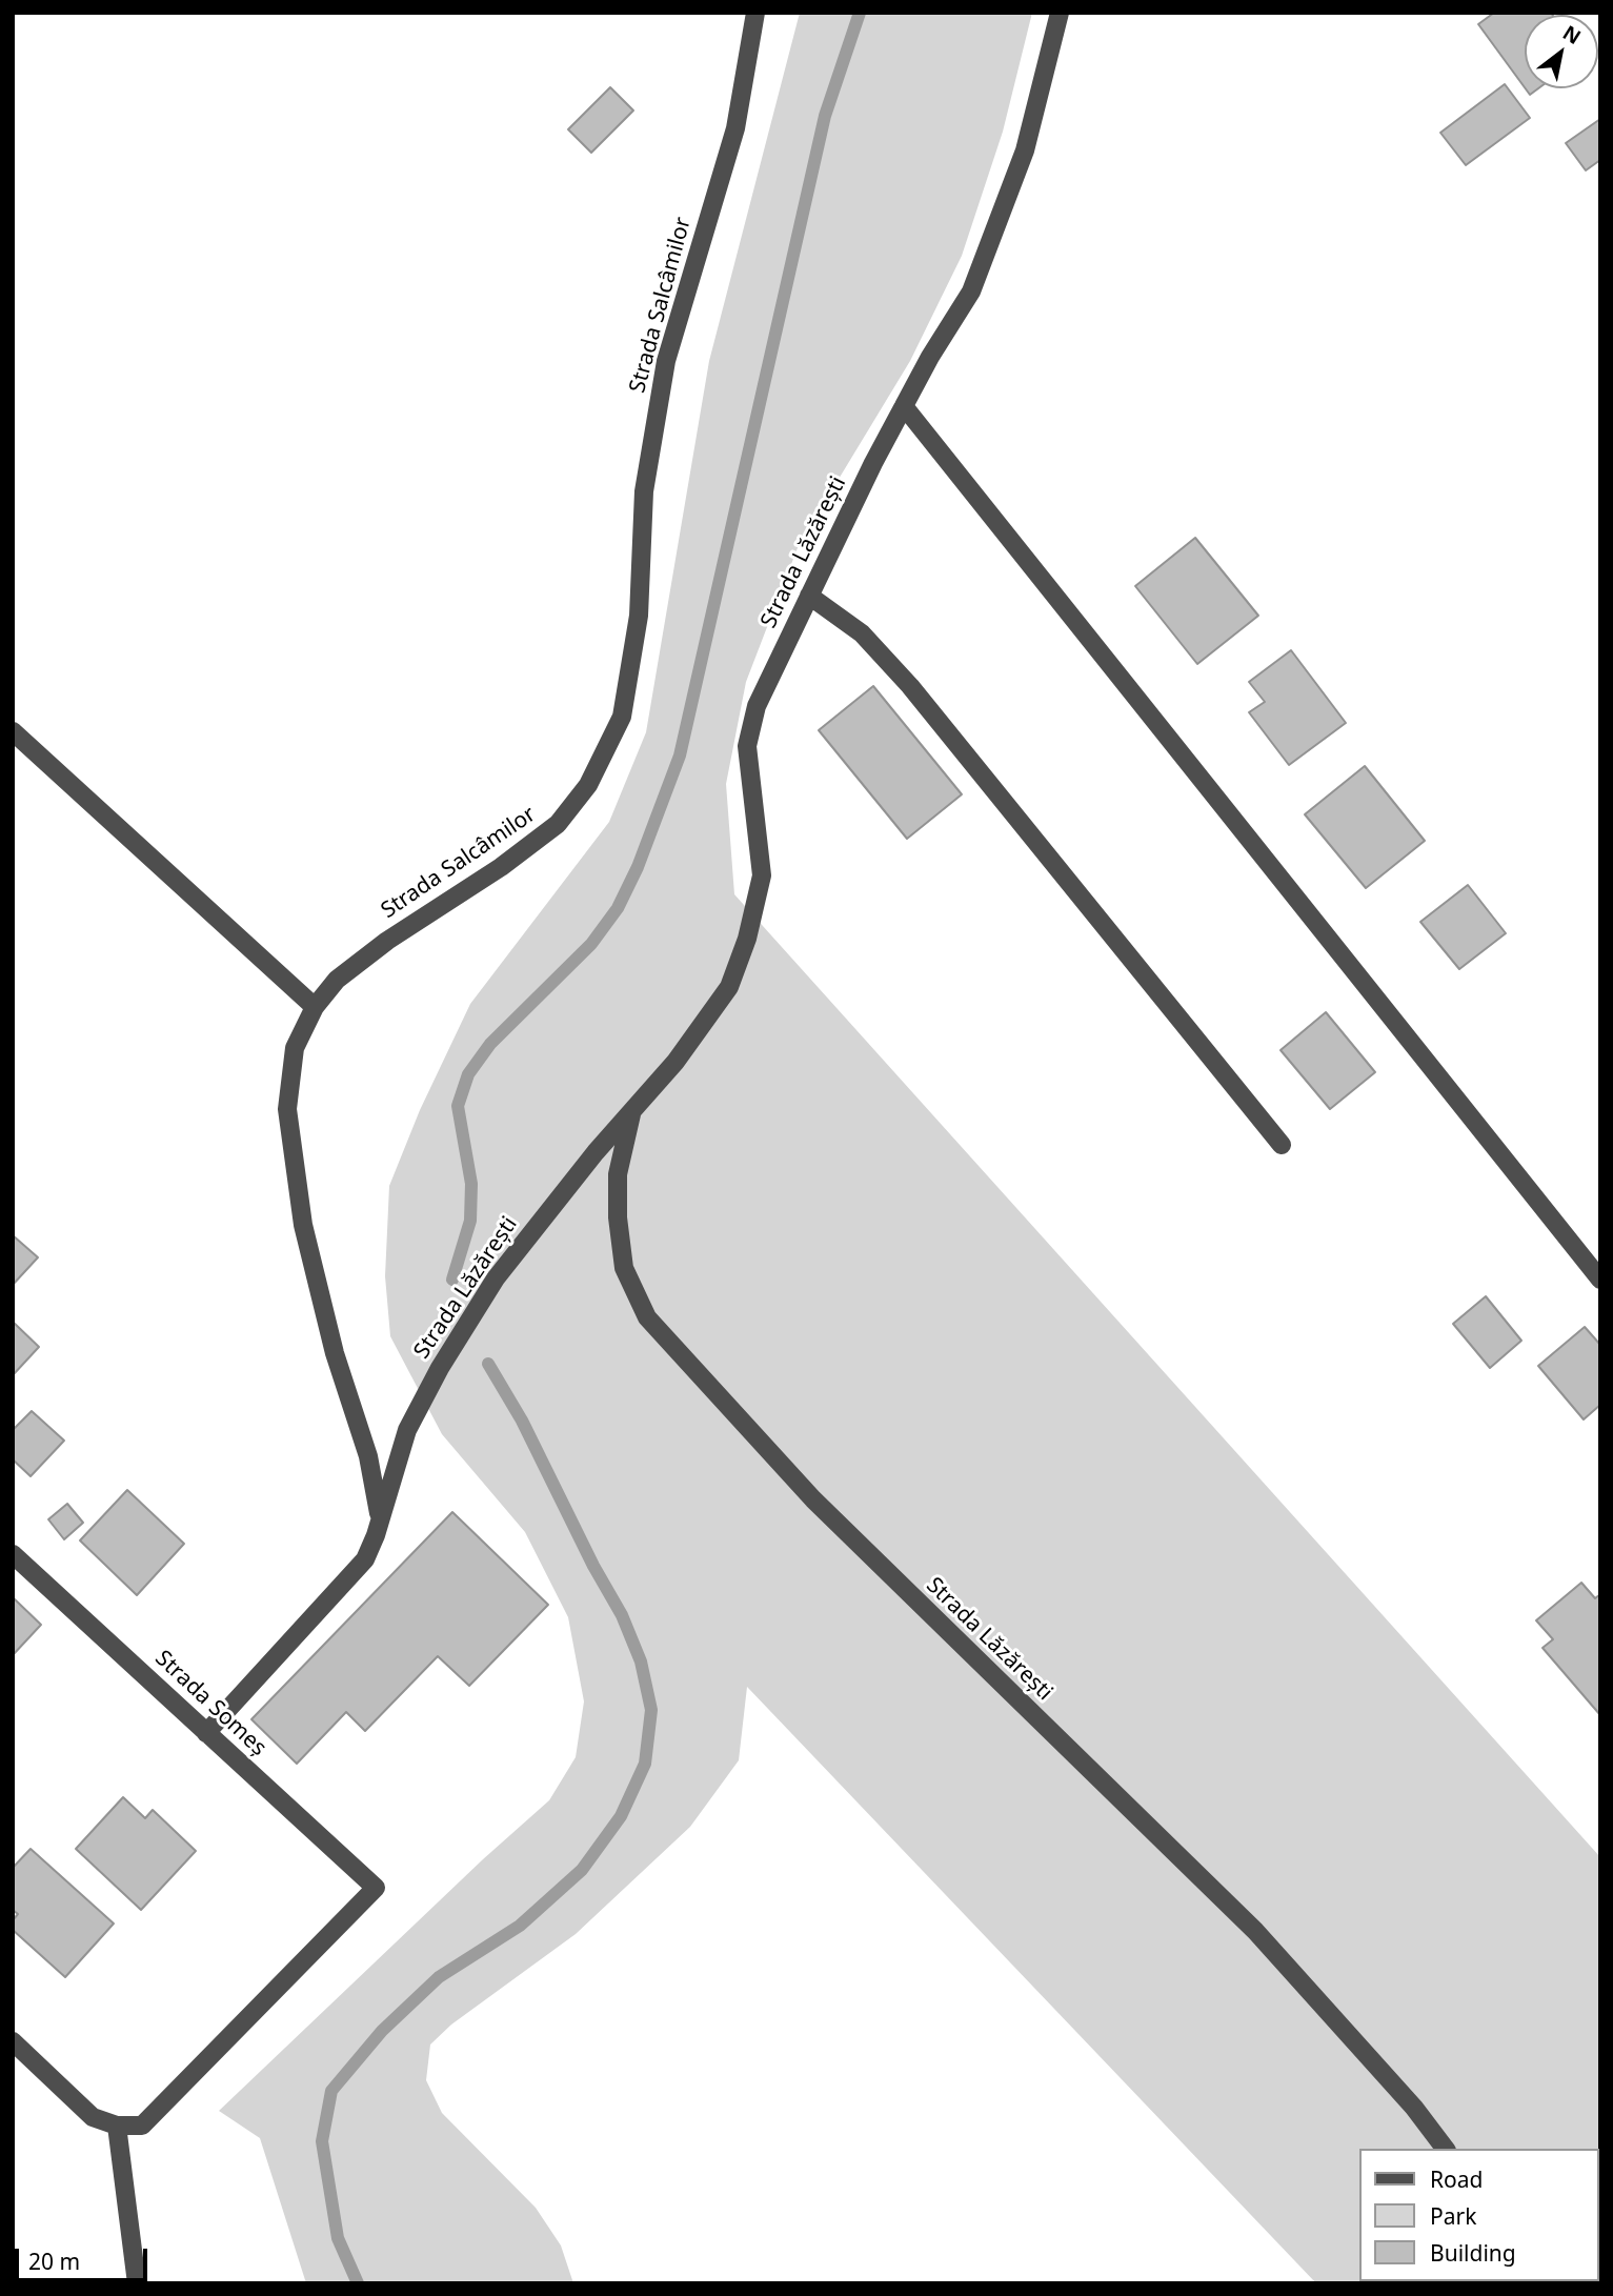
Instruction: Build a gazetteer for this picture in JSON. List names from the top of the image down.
{
  "streets": {
    "street": ["Strada Salcâmilor", "Strada Lăzărești", "Strada Someș"]
  },
  "crossings": [
    ["Strada Salcâmilor", "Strada Lăzărești"],
    ["Strada Lăzărești", "Strada Someș"]
  ],
  "legend": ["Road", "Park", "Building"],
  "scale_bar": "20 m",
  "north": "top right"
}
